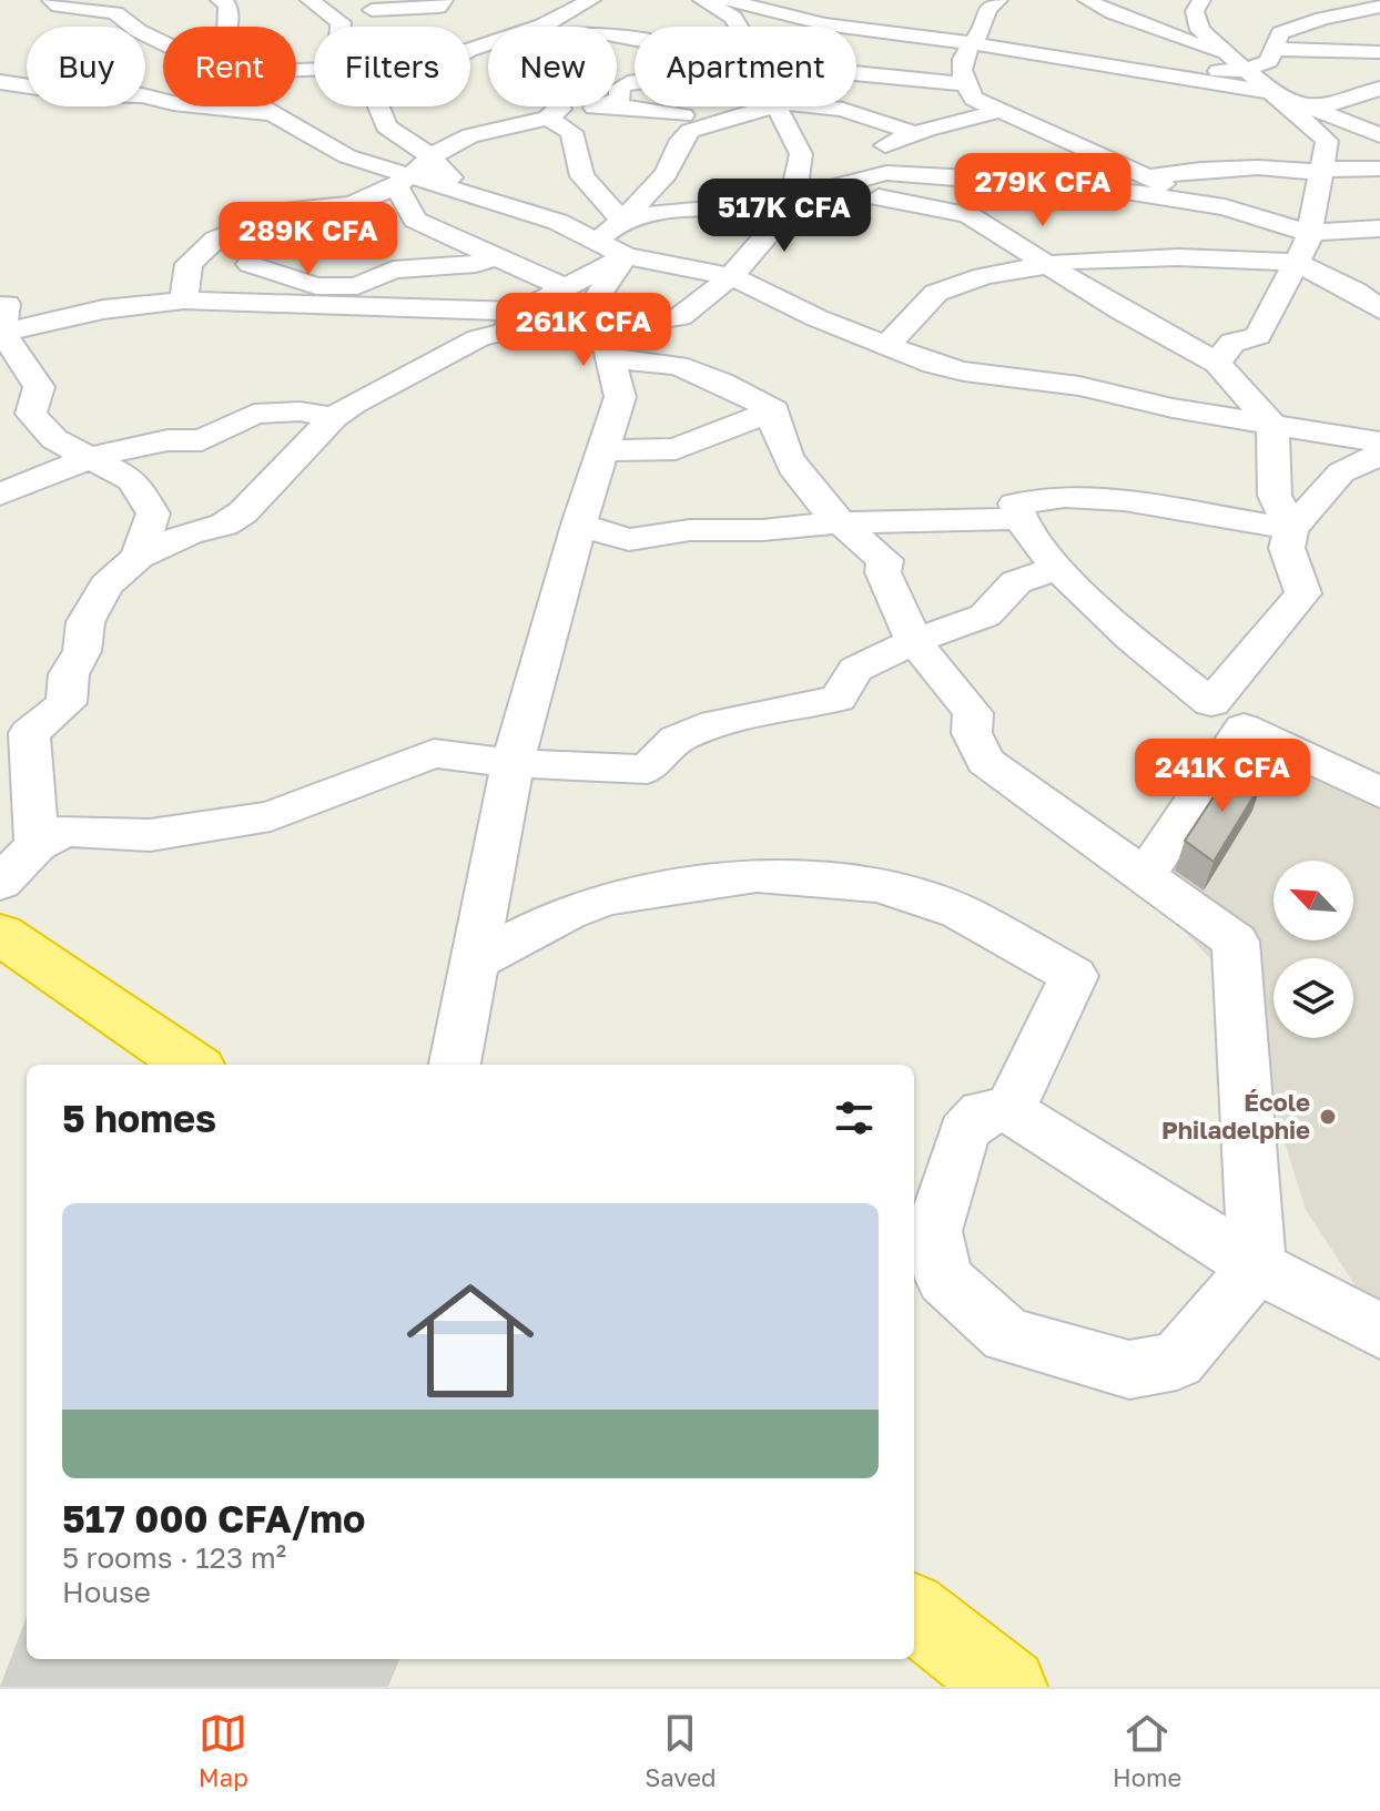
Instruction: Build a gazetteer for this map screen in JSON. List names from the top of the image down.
{
  "places": ["École Philadelphie"],
  "north": "top left",
  "page": {
    "chip": [
      "Buy",
      "Rent",
      "Filters",
      "New",
      "Apartment"
    ],
    "price": [
      "279K CFA",
      "517K CFA",
      "289K CFA",
      "261K CFA",
      "241K CFA"
    ],
    "heading": "5 homes",
    "list": [
      {
        "name": "517 000 CFA/mo",
        "note": "5 rooms · 123 m² · House"
      }
    ],
    "tabs": ["Map", "Saved", "Home"]
  }
}
